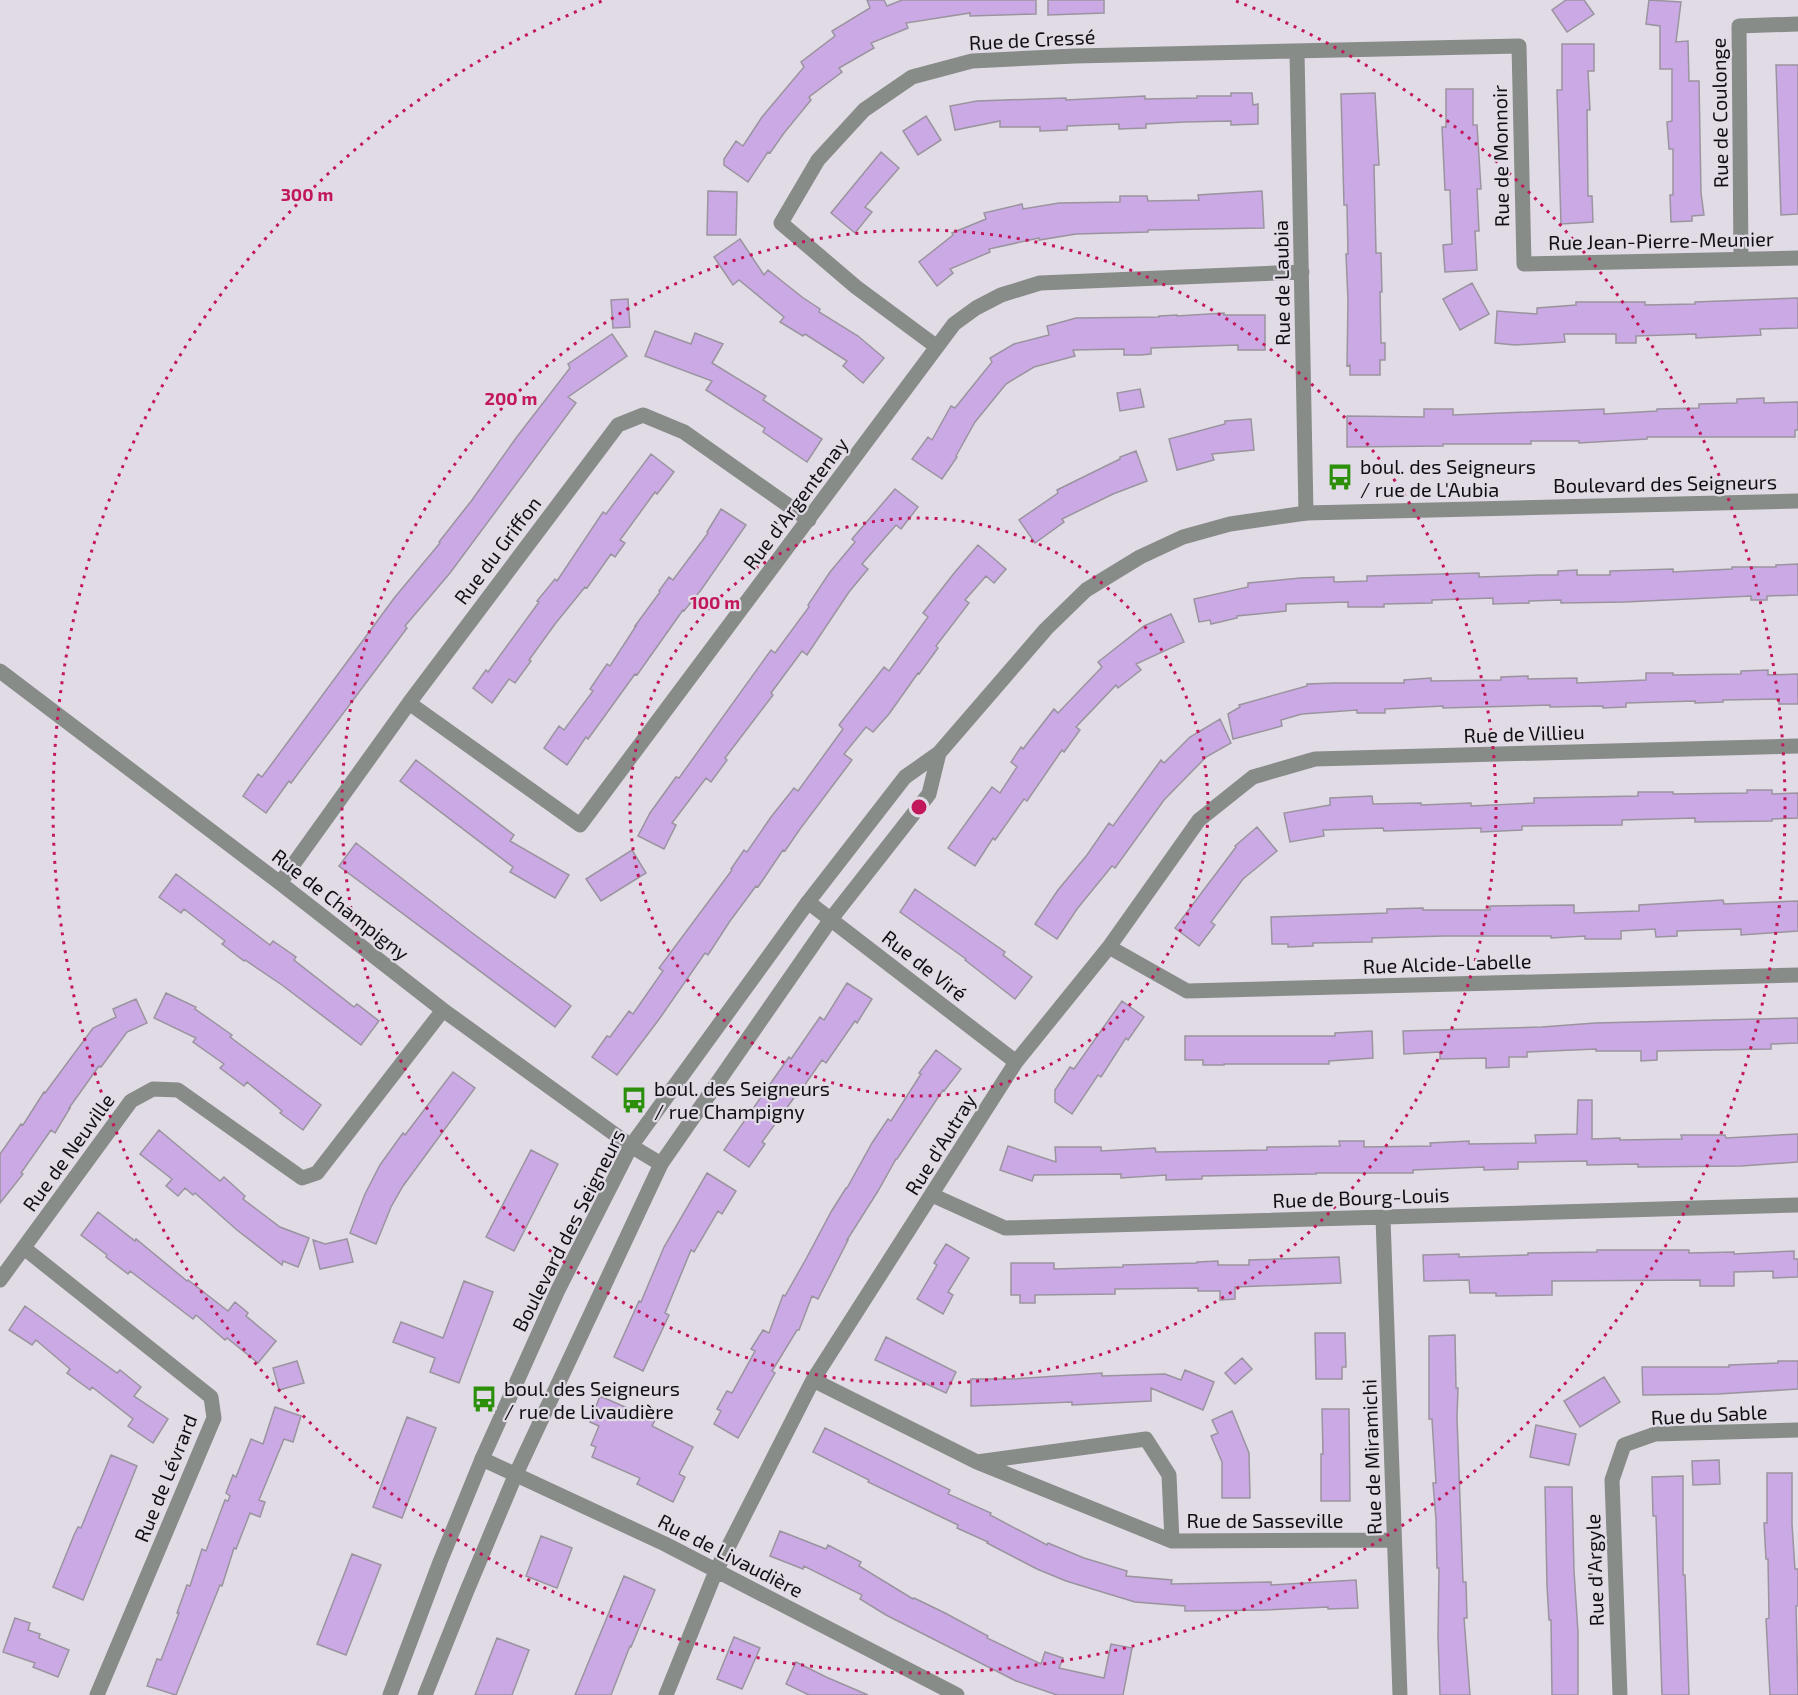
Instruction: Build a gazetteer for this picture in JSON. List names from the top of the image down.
{
  "streets": {
    "street": [
      "Rue de Cressé",
      "Rue de Coulonge",
      "Rue de Monnoir",
      "Rue Jean-Pierre-Meunier",
      "Rue de Laubia",
      "Boulevard des Seigneurs",
      "Rue d'Argentenay",
      "Rue du Griffon",
      "Rue de Villieu",
      "Rue de Champigny",
      "Rue Alcide-Labelle",
      "Rue de Viré",
      "Rue d'Autray",
      "Rue de Neuville",
      "Rue de Bourg-Louis",
      "Rue du Sable",
      "Rue de Miramichi",
      "Rue de Lévrard",
      "Rue de Sasseville",
      "Rue de Livaudière",
      "Rue d'Argyle"
    ]
  },
  "crossings": [
    ["Rue de Cressé", "Rue de Monnoir"],
    ["Rue de Cressé", "Rue de Laubia"],
    ["Rue de Cressé", "Rue d'Argentenay"],
    ["Rue de Coulonge", "Rue Jean-Pierre-Meunier"],
    ["Rue de Monnoir", "Rue Jean-Pierre-Meunier"],
    ["Rue de Laubia", "Boulevard des Seigneurs"],
    ["Rue de Laubia", "Rue d'Argentenay"],
    ["Boulevard des Seigneurs", "Rue de Champigny"],
    ["Boulevard des Seigneurs", "Rue de Viré"],
    ["Boulevard des Seigneurs", "Rue de Livaudière"],
    ["Rue d'Argentenay", "Rue du Griffon"],
    ["Rue du Griffon", "Rue de Champigny"],
    ["Rue de Villieu", "Rue d'Autray"],
    ["Rue de Champigny", "Rue de Neuville"],
    ["Rue Alcide-Labelle", "Rue d'Autray"],
    ["Rue de Viré", "Rue d'Autray"],
    ["Rue d'Autray", "Rue de Bourg-Louis"],
    ["Rue d'Autray", "Rue de Sasseville"],
    ["Rue d'Autray", "Rue de Livaudière"],
    ["Rue de Neuville", "Rue de Lévrard"],
    ["Rue de Bourg-Louis", "Rue de Miramichi"],
    ["Rue du Sable", "Rue d'Argyle"],
    ["Rue de Miramichi", "Rue de Sasseville"]
  ],
  "places": {
    "bus stop": ["boul. des Seigneurs / rue de L'Aubia", "boul. des Seigneurs / rue Champigny", "boul. des Seigneurs / rue de Livaudière"]
  },
  "rings": ["300 m", "200 m", "100 m"]
}
